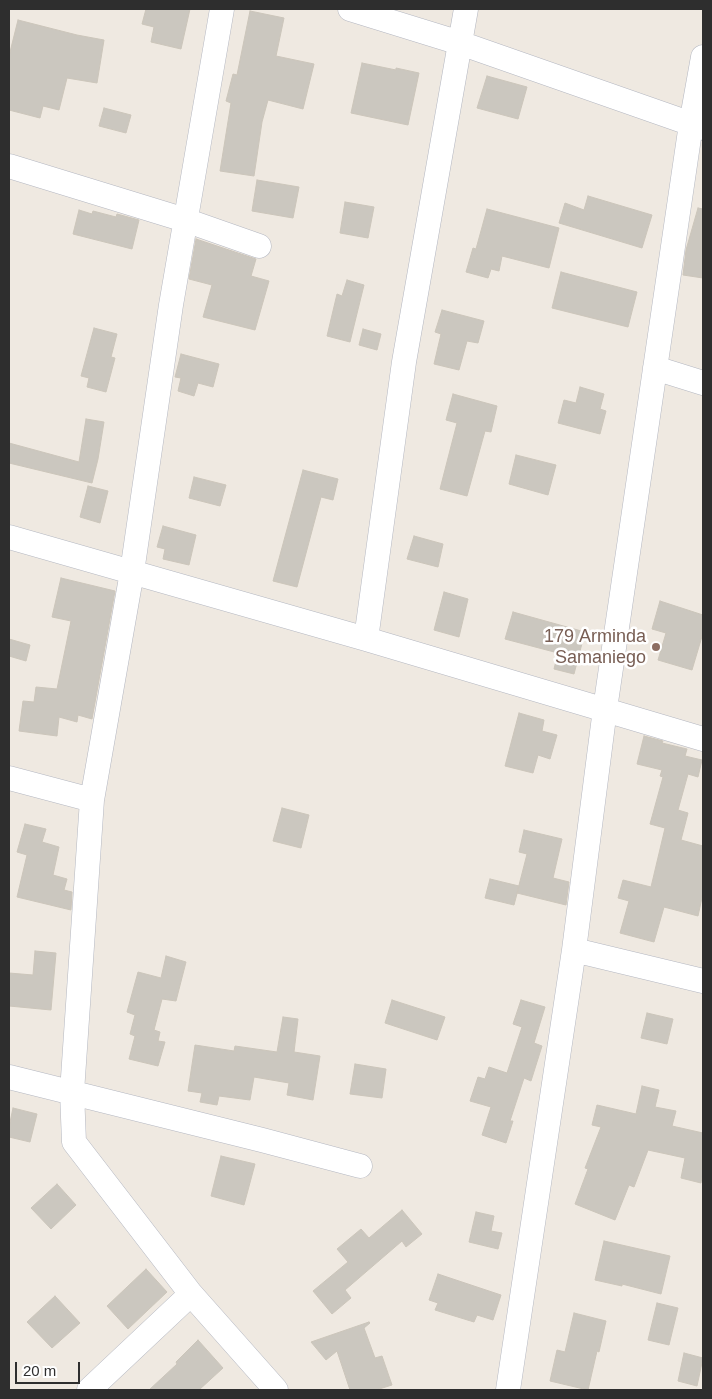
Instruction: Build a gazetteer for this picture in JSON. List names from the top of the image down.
{
  "places": ["179 Arminda Samaniego"],
  "scale_bar": "20 m"
}
